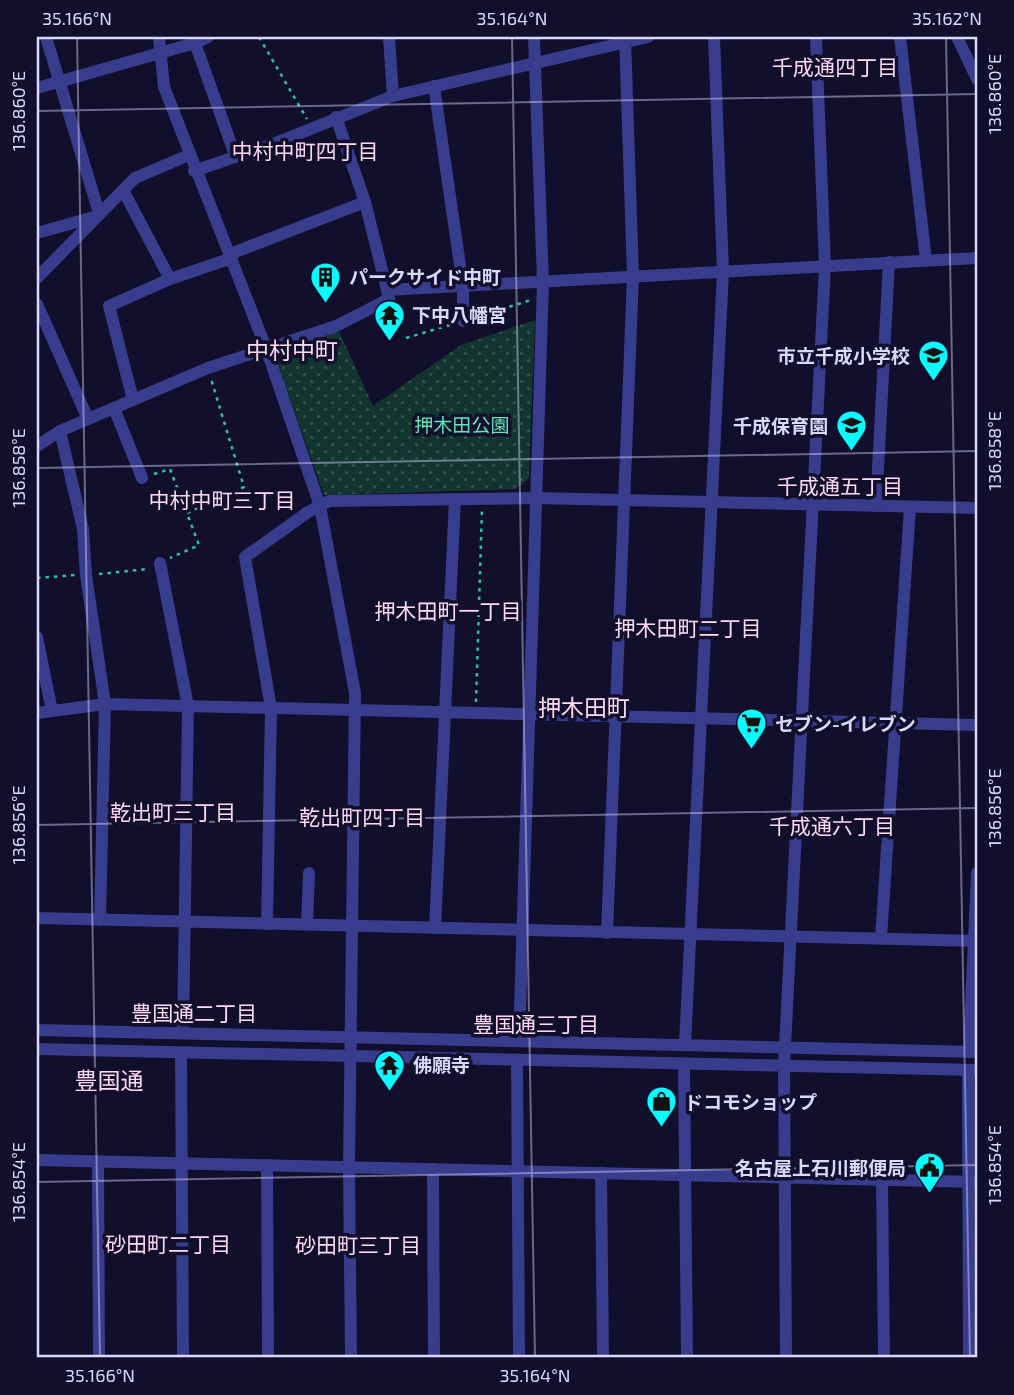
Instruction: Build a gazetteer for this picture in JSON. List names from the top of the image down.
{
  "districts": [
    "千成通四丁目",
    "中村中町四丁目",
    "中村中町",
    "千成通五丁目",
    "中村中町三丁目",
    "押木田町一丁目",
    "押木田町二丁目",
    "押木田町",
    "乾出町三丁目",
    "乾出町四丁目",
    "千成通六丁目",
    "豊国通二丁目",
    "豊国通三丁目",
    "豊国通",
    "砂田町二丁目",
    "砂田町三丁目"
  ],
  "parks": ["押木田公園"],
  "places": {
    "building": ["パークサイド中町"],
    "temple": ["下中八幡宮", "佛願寺"],
    "school or university": ["市立千成小学校", "千成保育園"],
    "supermarket": ["セブン-イレブン"],
    "shop": ["ドコモショップ"],
    "public building": ["名古屋上石川郵便局"]
  },
  "coordinates": [
    "35.166°N",
    "35.164°N",
    "35.162°N",
    "136.860°E",
    "136.858°E",
    "136.856°E",
    "136.854°E"
  ]
}
